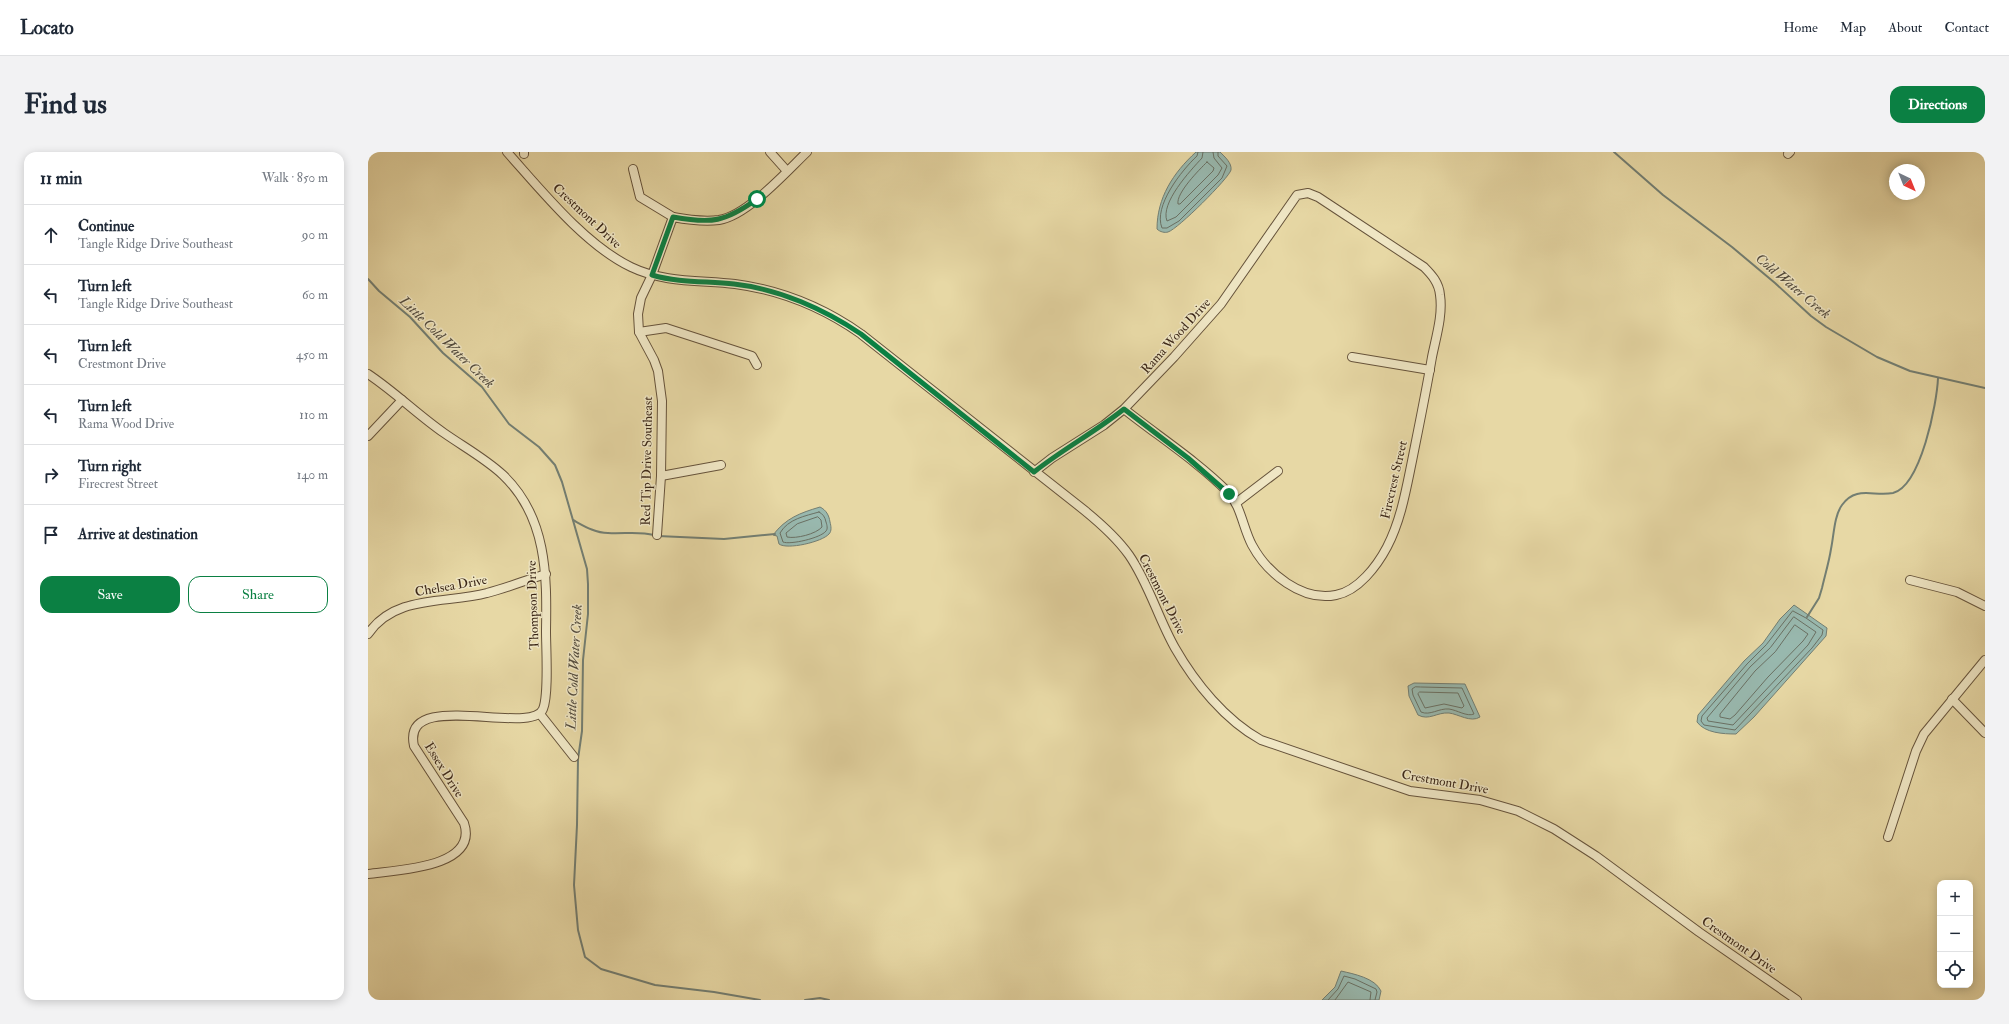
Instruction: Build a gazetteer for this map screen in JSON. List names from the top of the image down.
{
  "streets": {
    "street": [
      "Crestmont Drive",
      "Rama Wood Drive",
      "Red Tip Drive Southeast",
      "Firecrest Street",
      "Chelsea Drive",
      "Thompson Drive",
      "Essex Drive"
    ]
  },
  "crossings": [
    ["Crestmont Drive", "Rama Wood Drive"],
    ["Crestmont Drive", "Red Tip Drive Southeast"],
    ["Rama Wood Drive", "Firecrest Street"],
    ["Chelsea Drive", "Thompson Drive"],
    ["Thompson Drive", "Essex Drive"]
  ],
  "water": ["Cold Water Creek", "Little Cold Water Creek"],
  "north": "bottom right",
  "page": {
    "header": "Locato",
    "nav": [
      "Home",
      "Map",
      "About",
      "Contact"
    ],
    "buttons": [
      "Directions",
      ["Save", "Share"]
    ],
    "title": "Find us",
    "heading": ["11 min", "Walk · 850 m"],
    "list": [
      ["Continue", "Tangle Ridge Drive Southeast", "90 m"],
      ["Turn left", "Tangle Ridge Drive Southeast", "60 m"],
      ["Turn left", "Crestmont Drive", "450 m"],
      ["Turn left", "Rama Wood Drive", "110 m"],
      ["Turn right", "Firecrest Street", "140 m"],
      "Arrive at destination"
    ],
    "map_buttons": ["+", "−"]
  }
}
